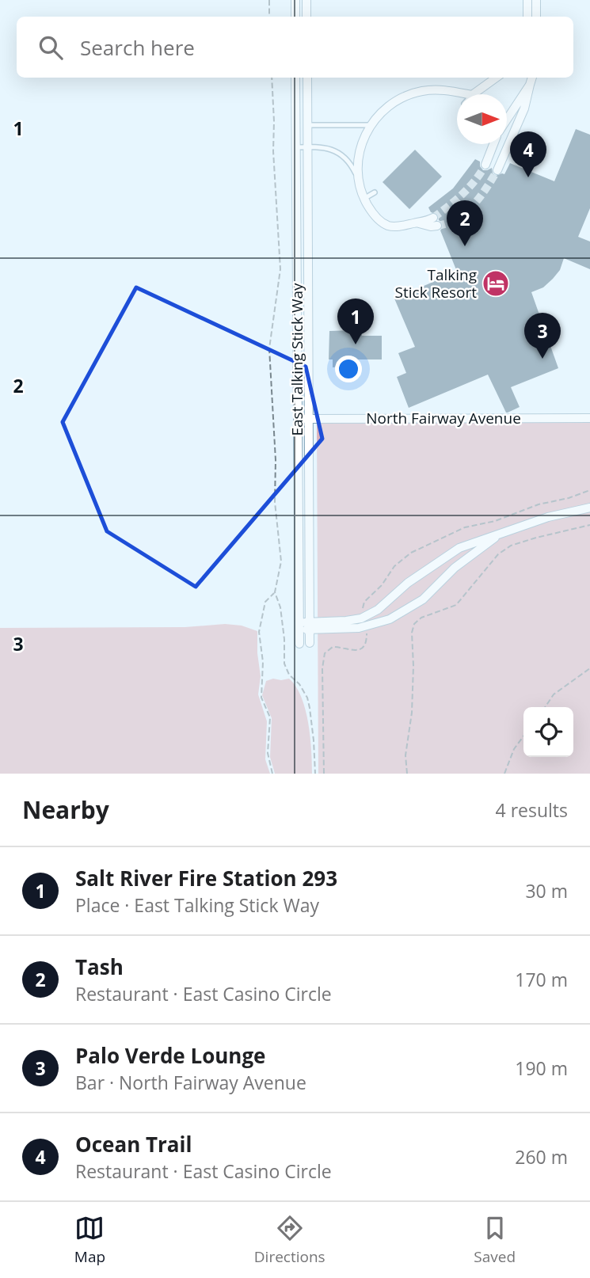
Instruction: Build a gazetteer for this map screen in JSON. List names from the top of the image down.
{
  "streets": {
    "street": ["East Talking Stick Way", "North Fairway Avenue"]
  },
  "crossings": [
    ["East Talking Stick Way", "North Fairway Avenue"]
  ],
  "places": {
    "hotel": ["Talking Stick Resort"]
  },
  "north": "right",
  "page": {
    "search": "Search here",
    "pins": [
      "4",
      "2",
      "1",
      "3"
    ],
    "heading": ["Nearby", "4 results"],
    "list": [
      {
        "mark": "1",
        "name": "Salt River Fire Station 293",
        "note": "Place · East Talking Stick Way",
        "value": "30 m"
      },
      {
        "mark": "2",
        "name": "Tash",
        "note": "Restaurant · East Casino Circle",
        "value": "170 m"
      },
      {
        "mark": "3",
        "name": "Palo Verde Lounge",
        "note": "Bar · North Fairway Avenue",
        "value": "190 m"
      },
      {
        "mark": "4",
        "name": "Ocean Trail",
        "note": "Restaurant · East Casino Circle",
        "value": "260 m"
      }
    ],
    "nav": ["Map", "Directions", "Saved"]
  },
  "grid": {
    "rows": ["1", "2", "3"]
  }
}
